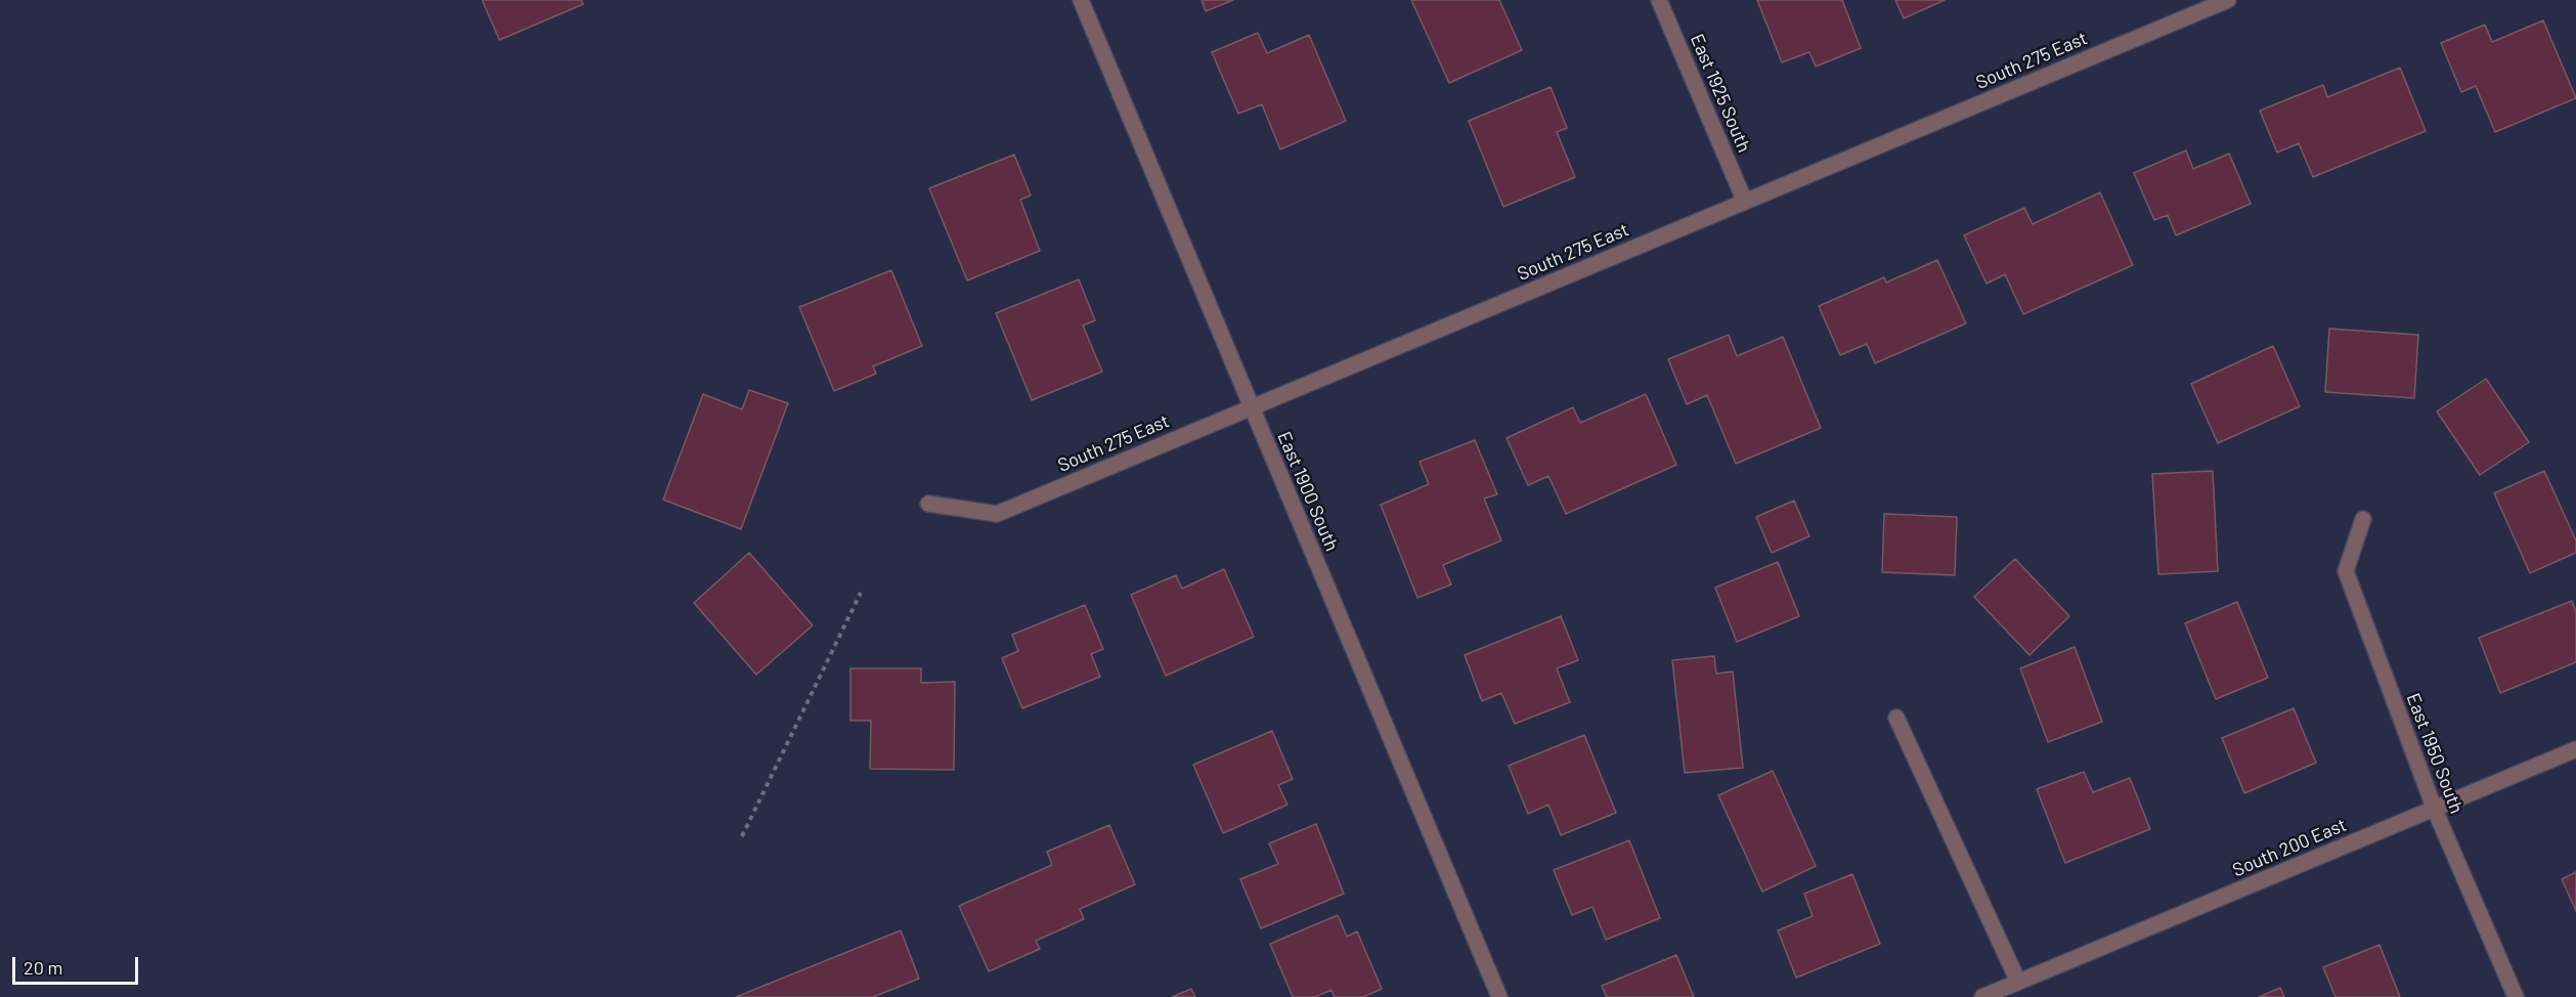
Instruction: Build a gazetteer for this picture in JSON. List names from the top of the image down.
{
  "streets": {
    "street": [
      "South 275 East",
      "East 1925 South",
      "East 1900 South",
      "East 1950 South",
      "South 200 East"
    ]
  },
  "crossings": [
    ["South 275 East", "East 1925 South"],
    ["South 275 East", "East 1900 South"],
    ["East 1950 South", "South 200 East"]
  ],
  "scale_bar": "20 m"
}
